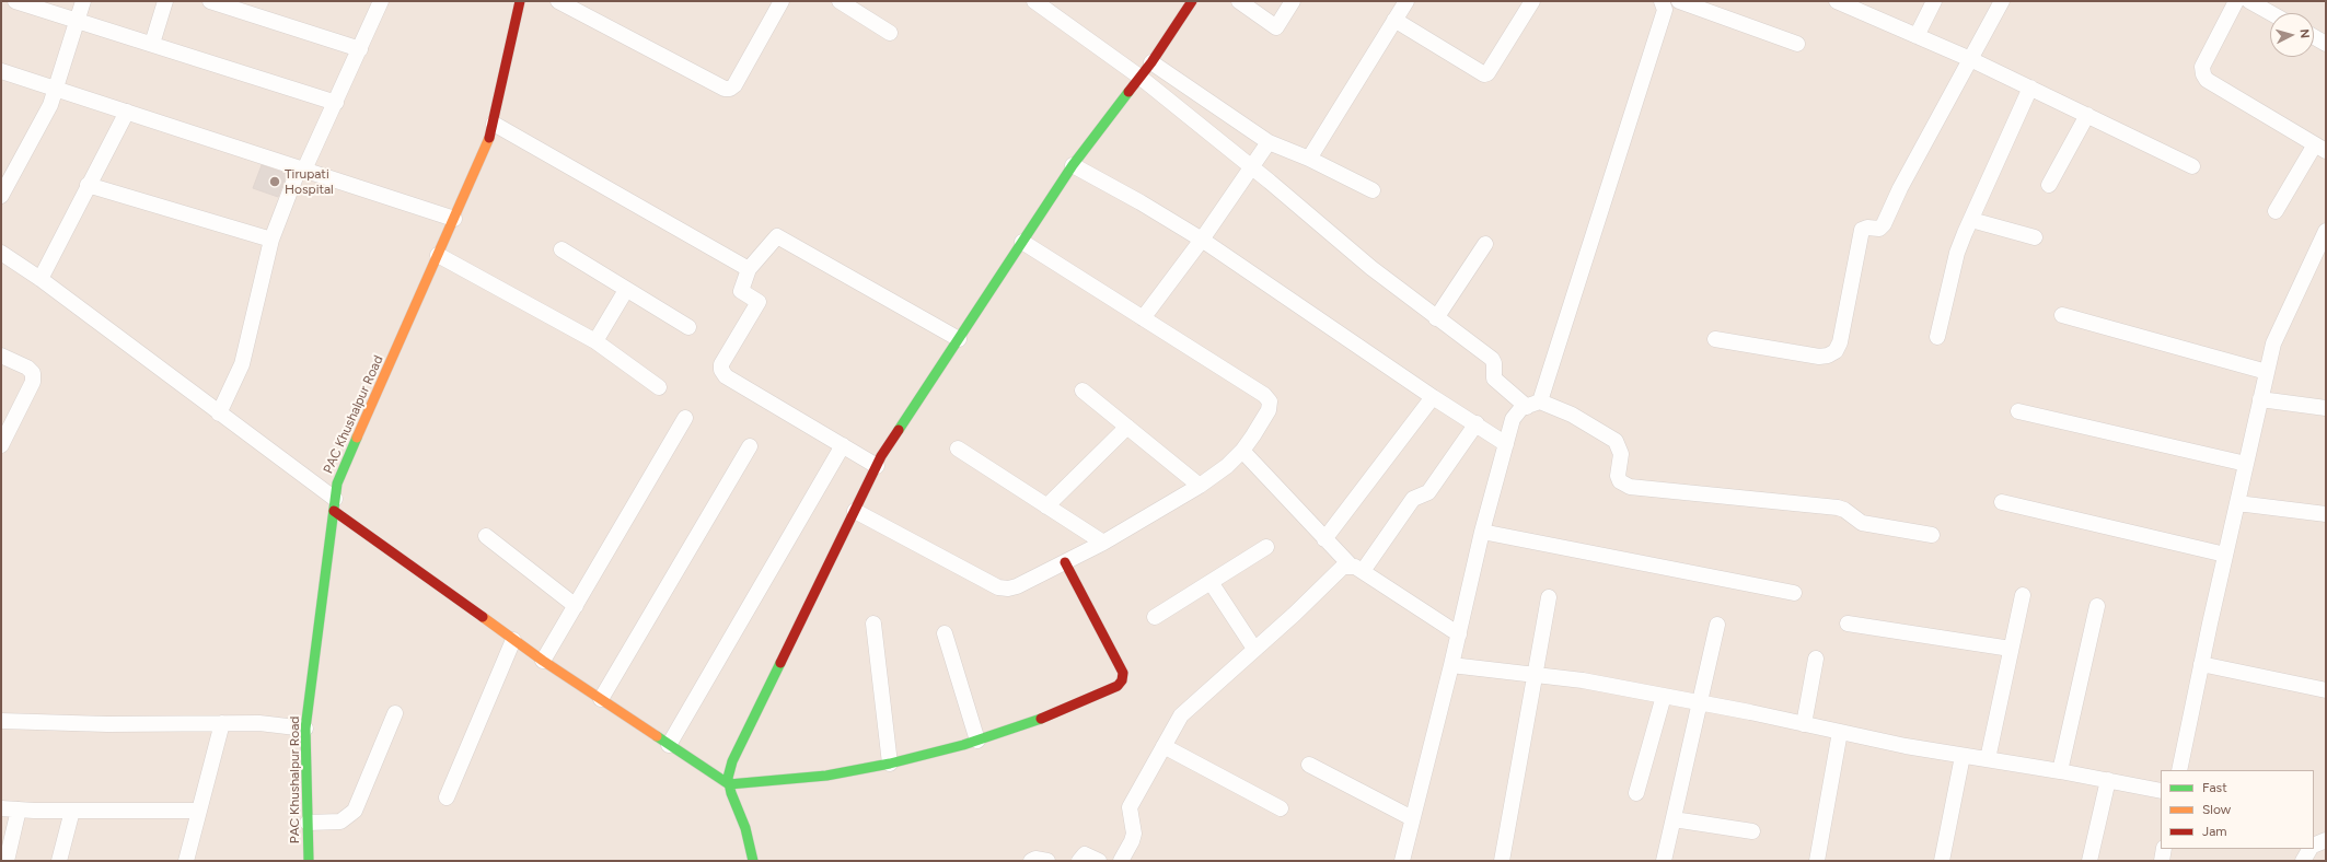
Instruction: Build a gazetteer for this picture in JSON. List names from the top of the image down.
{
  "streets": {
    "street": ["PAC Khushalpur Road"]
  },
  "places": ["Tirupati Hospital"],
  "legend": ["Fast", "Slow", "Jam"],
  "north": "right"
}
